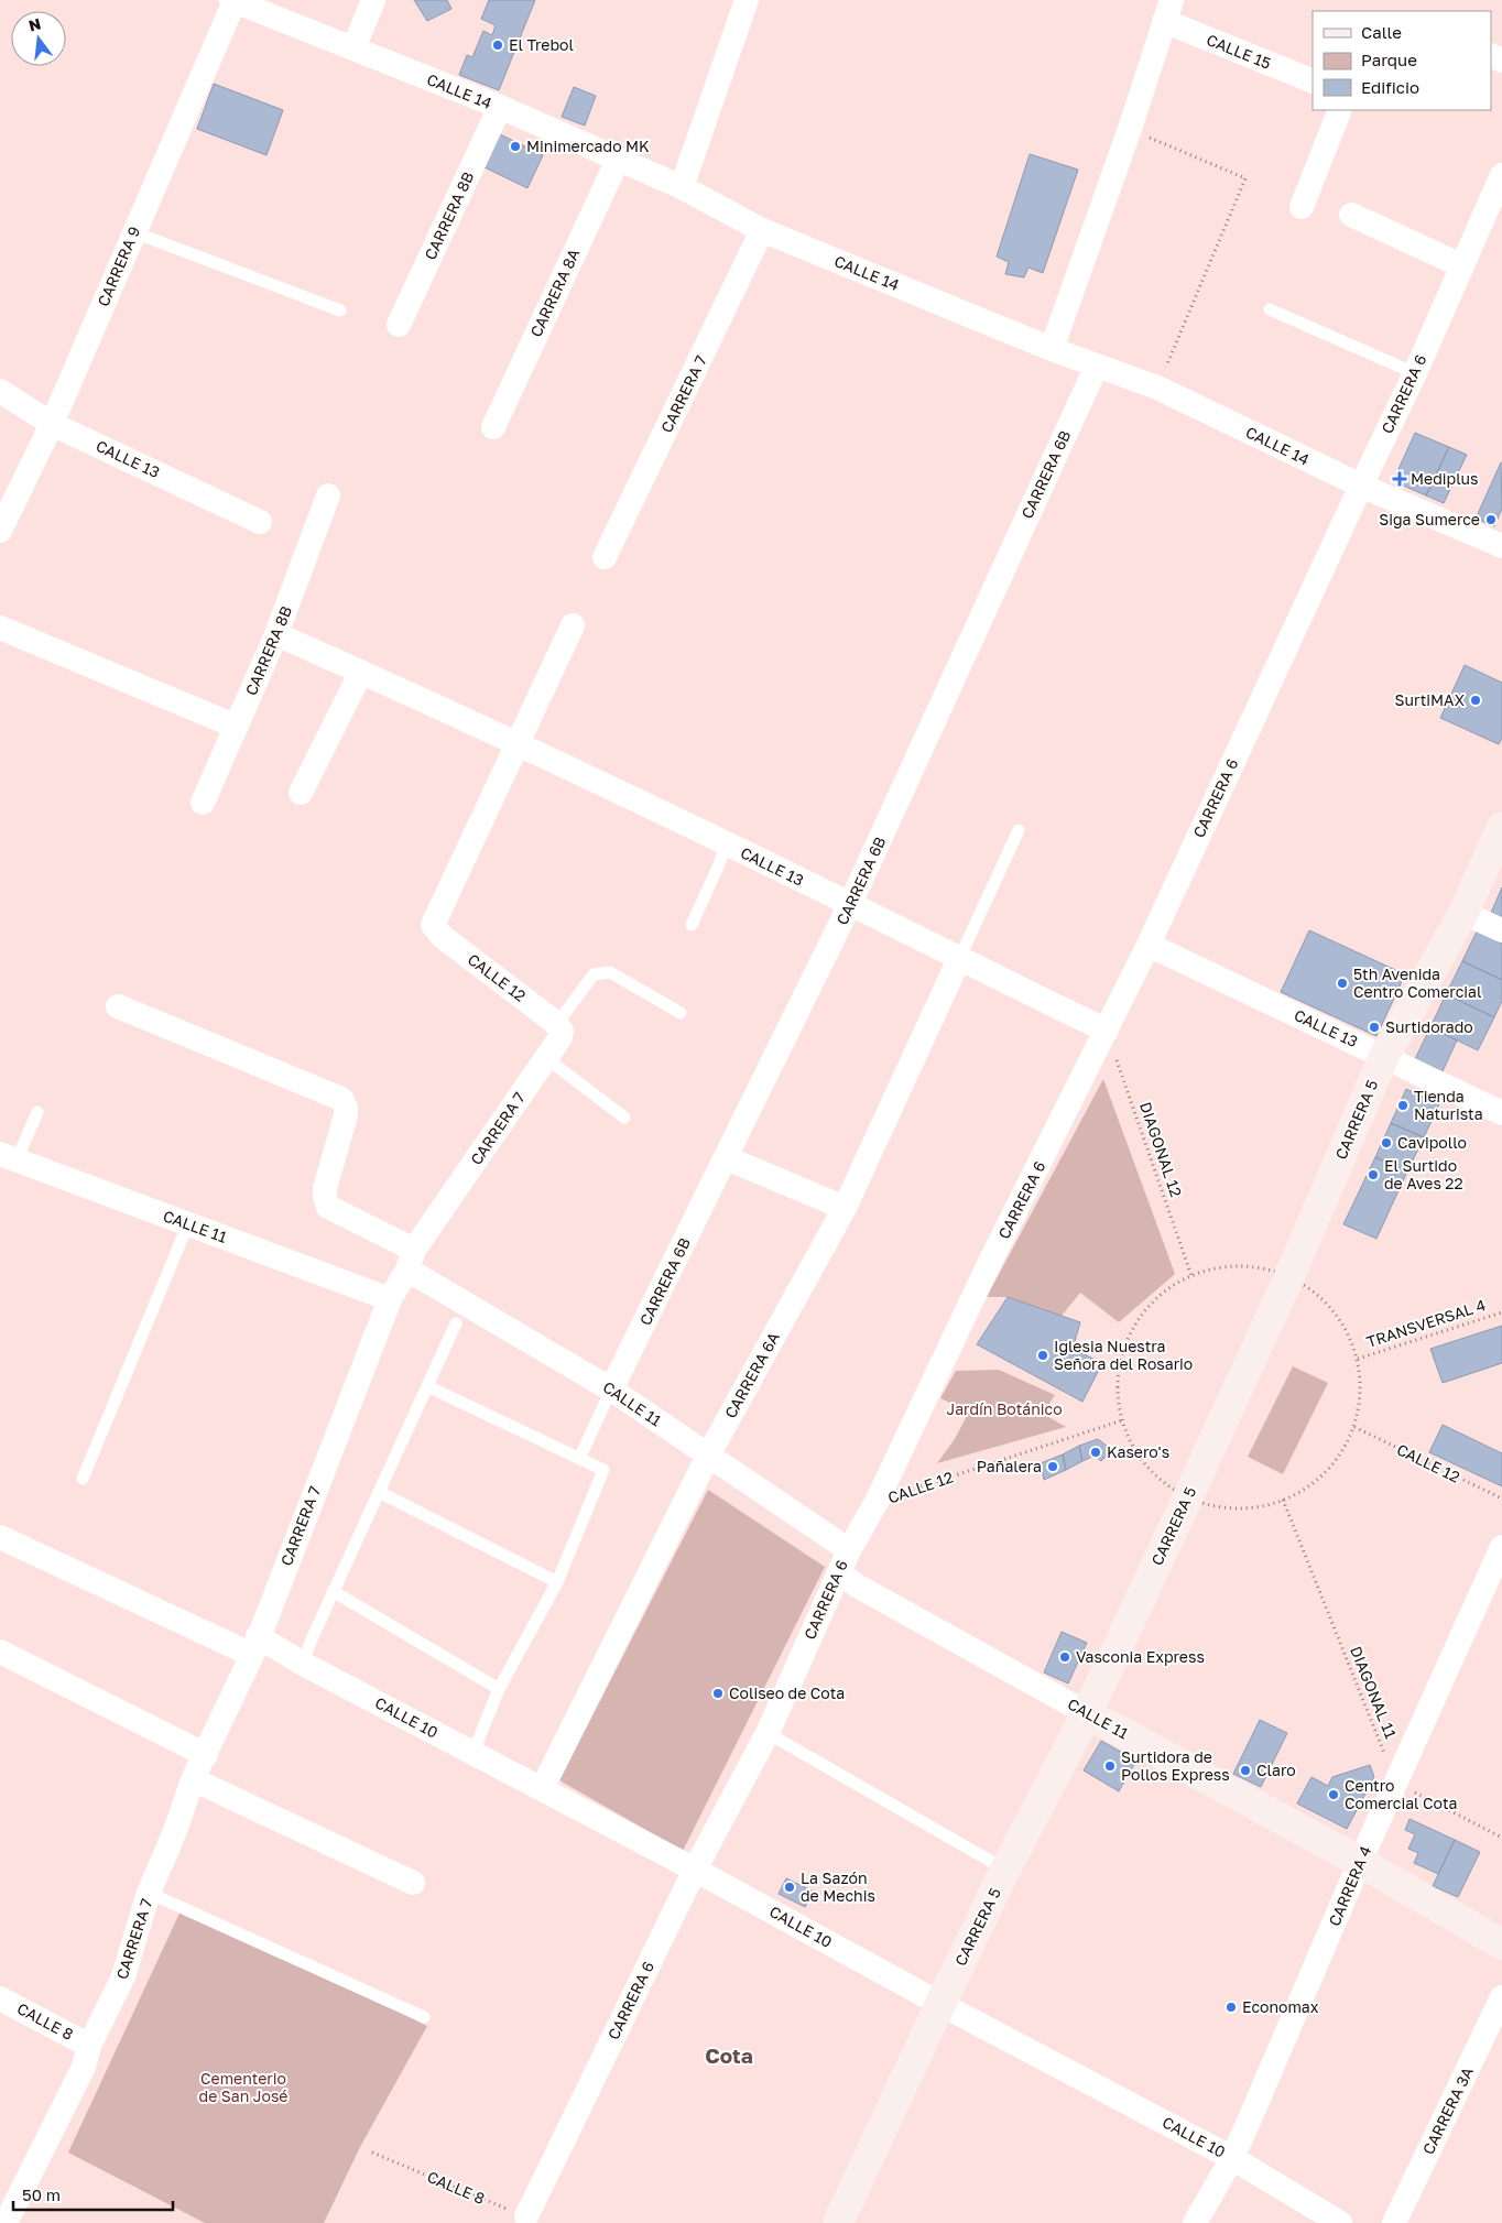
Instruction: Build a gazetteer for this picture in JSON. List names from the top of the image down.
{
  "streets": {
    "main road": ["CARRERA 5", "CALLE 11"],
    "street": [
      "CALLE 15",
      "CALLE 14",
      "CARRERA 8B",
      "CARRERA 9",
      "CARRERA 8A",
      "CARRERA 7",
      "CARRERA 6",
      "CALLE 13",
      "CARRERA 6B",
      "CALLE 12",
      "CARRERA 6A",
      "CALLE 10",
      "CARRERA 4",
      "CALLE 8",
      "CARRERA 3A"
    ],
    "path": ["DIAGONAL 12", "TRANSVERSAL 4", "DIAGONAL 11"]
  },
  "crossings": [
    ["CALLE 14", "CARRERA 8B"],
    ["CALLE 14", "CARRERA 9"],
    ["CALLE 14", "CARRERA 8A"],
    ["CALLE 14", "CARRERA 7"],
    ["CALLE 14", "CARRERA 6"],
    ["CALLE 14", "CARRERA 6B"],
    ["CARRERA 8B", "CALLE 13"],
    ["CARRERA 9", "CALLE 13"],
    ["CARRERA 7", "CALLE 12"],
    ["CARRERA 7", "CALLE 11"],
    ["CARRERA 7", "CALLE 10"],
    ["CARRERA 7", "CALLE 8"],
    ["CARRERA 6", "CALLE 13"],
    ["CARRERA 6", "CALLE 12"],
    ["CARRERA 6", "DIAGONAL 12"],
    ["CARRERA 6", "CALLE 11"],
    ["CARRERA 6", "CALLE 10"],
    ["CARRERA 6", "CALLE 8"],
    ["CALLE 13", "CARRERA 6B"],
    ["CALLE 13", "CALLE 12"],
    ["CALLE 13", "CARRERA 5"],
    ["CALLE 13", "DIAGONAL 12"],
    ["CALLE 13", "CARRERA 6A"],
    ["CARRERA 6B", "CALLE 11"],
    ["CARRERA 5", "CALLE 11"],
    ["CARRERA 5", "CALLE 10"],
    ["CALLE 11", "CARRERA 6A"],
    ["CALLE 11", "CARRERA 4"],
    ["CARRERA 6A", "CALLE 10"],
    ["DIAGONAL 11", "CARRERA 4"],
    ["CALLE 10", "CARRERA 4"]
  ],
  "districts": ["Cota"],
  "parks": ["Jardín Botánico", "Cementerio de San José"],
  "places": {
    "other": [
      "El Trebol",
      "Minimercado MK",
      "Siga Sumerce",
      "SurtiMAX",
      "5th Avenida Centro Comercial",
      "Surtidorado",
      "Tienda Naturista",
      "Cavipollo",
      "El Surtido de Aves 22",
      "Iglesia Nuestra Señora del Rosario",
      "Kasero's",
      "Pañalera",
      "Vasconia Express",
      "Coliseo de Cota",
      "Surtidora de Pollos Express",
      "Claro",
      "Centro Comercial Cota",
      "La Sazón de Mechis",
      "Economax"
    ],
    "health": ["Mediplus"]
  },
  "legend": ["Calle", "Parque", "Edificio"],
  "scale_bar": "50 m",
  "north": "top"
}
